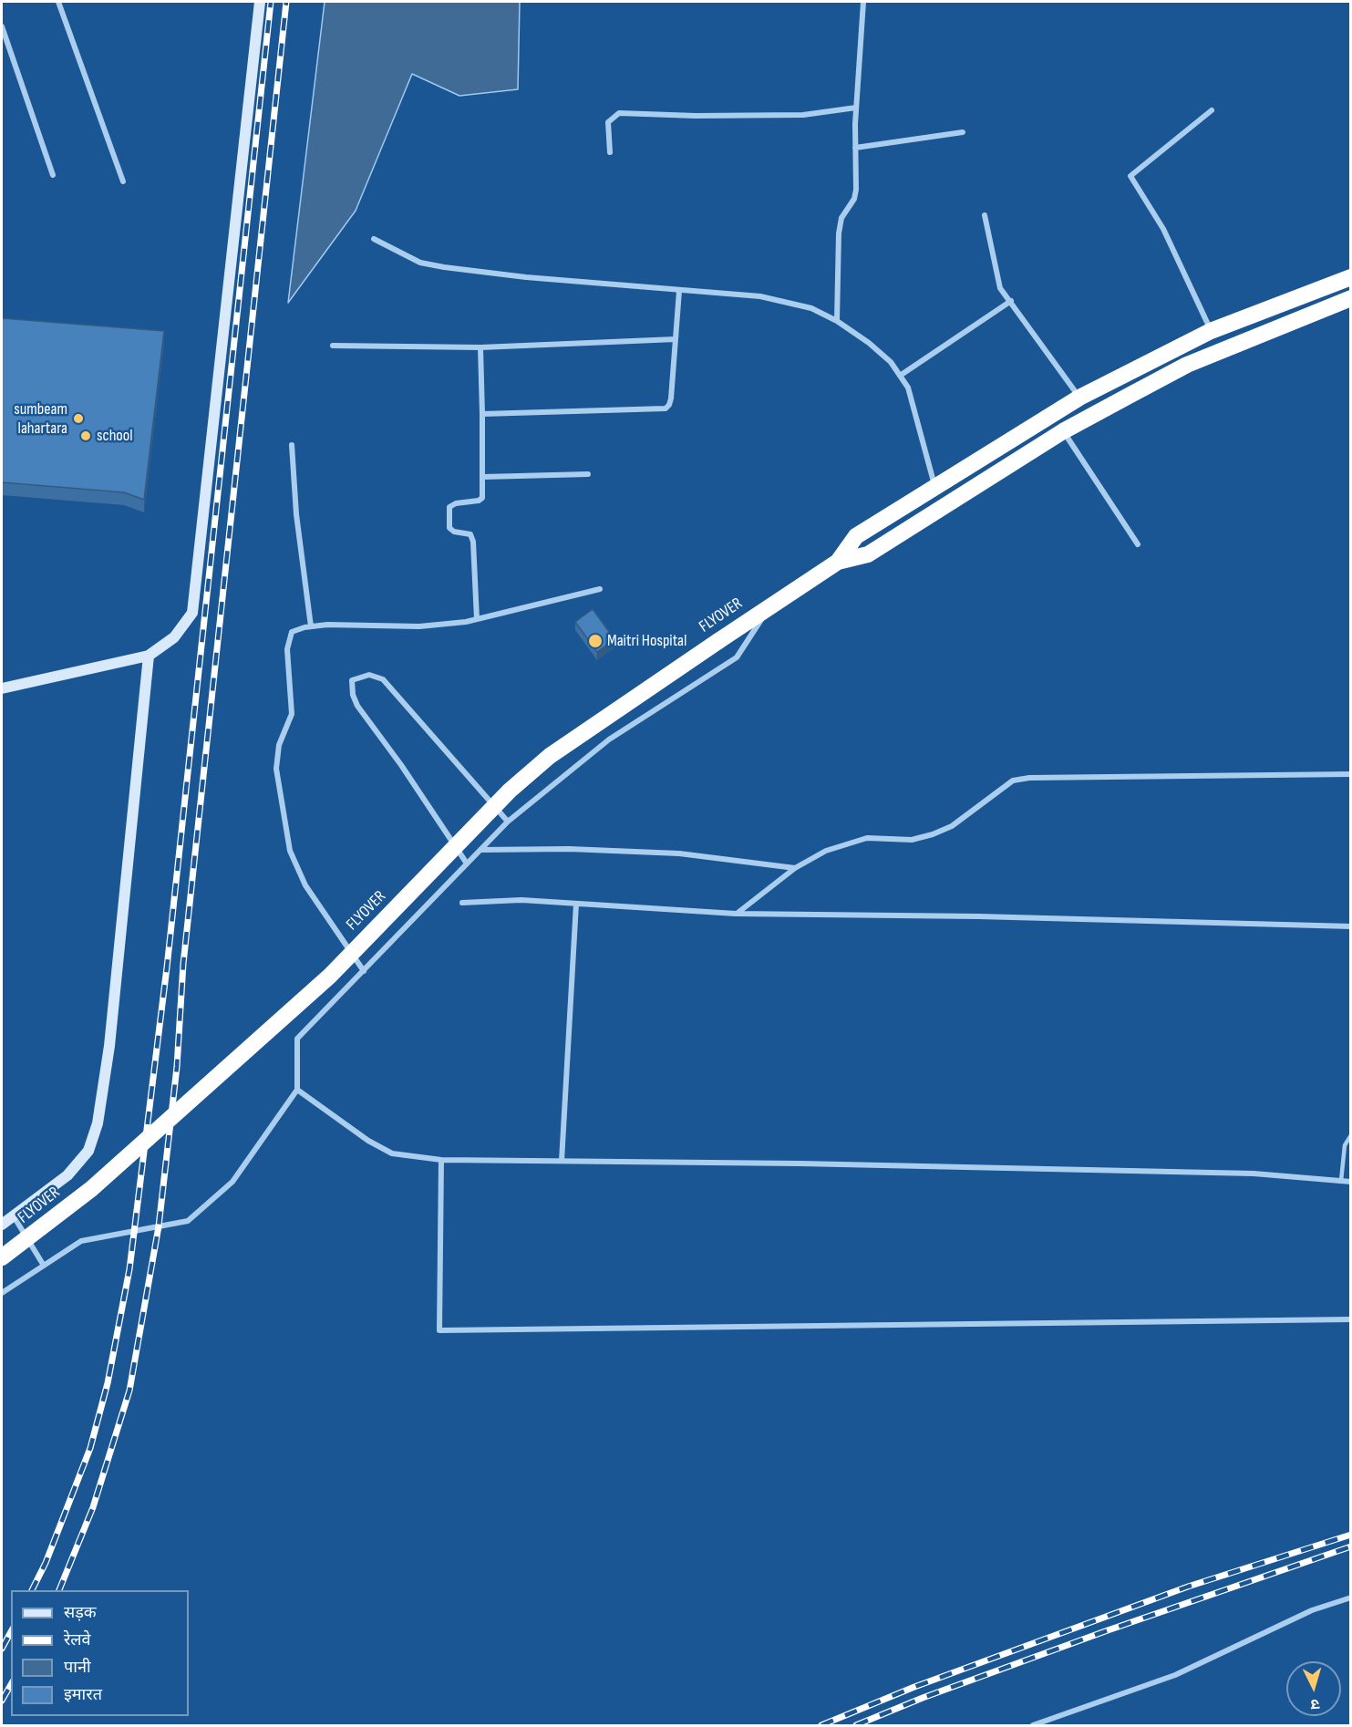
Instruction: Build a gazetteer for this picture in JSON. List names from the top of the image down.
{
  "streets": {
    "highway": ["FLYOVER"]
  },
  "places": ["sumbeam lahartara", "school", "Maitri Hospital"],
  "legend": [
    "सड़क",
    "रेलवे",
    "पानी",
    "इमारत"
  ],
  "north": "bottom"
}
